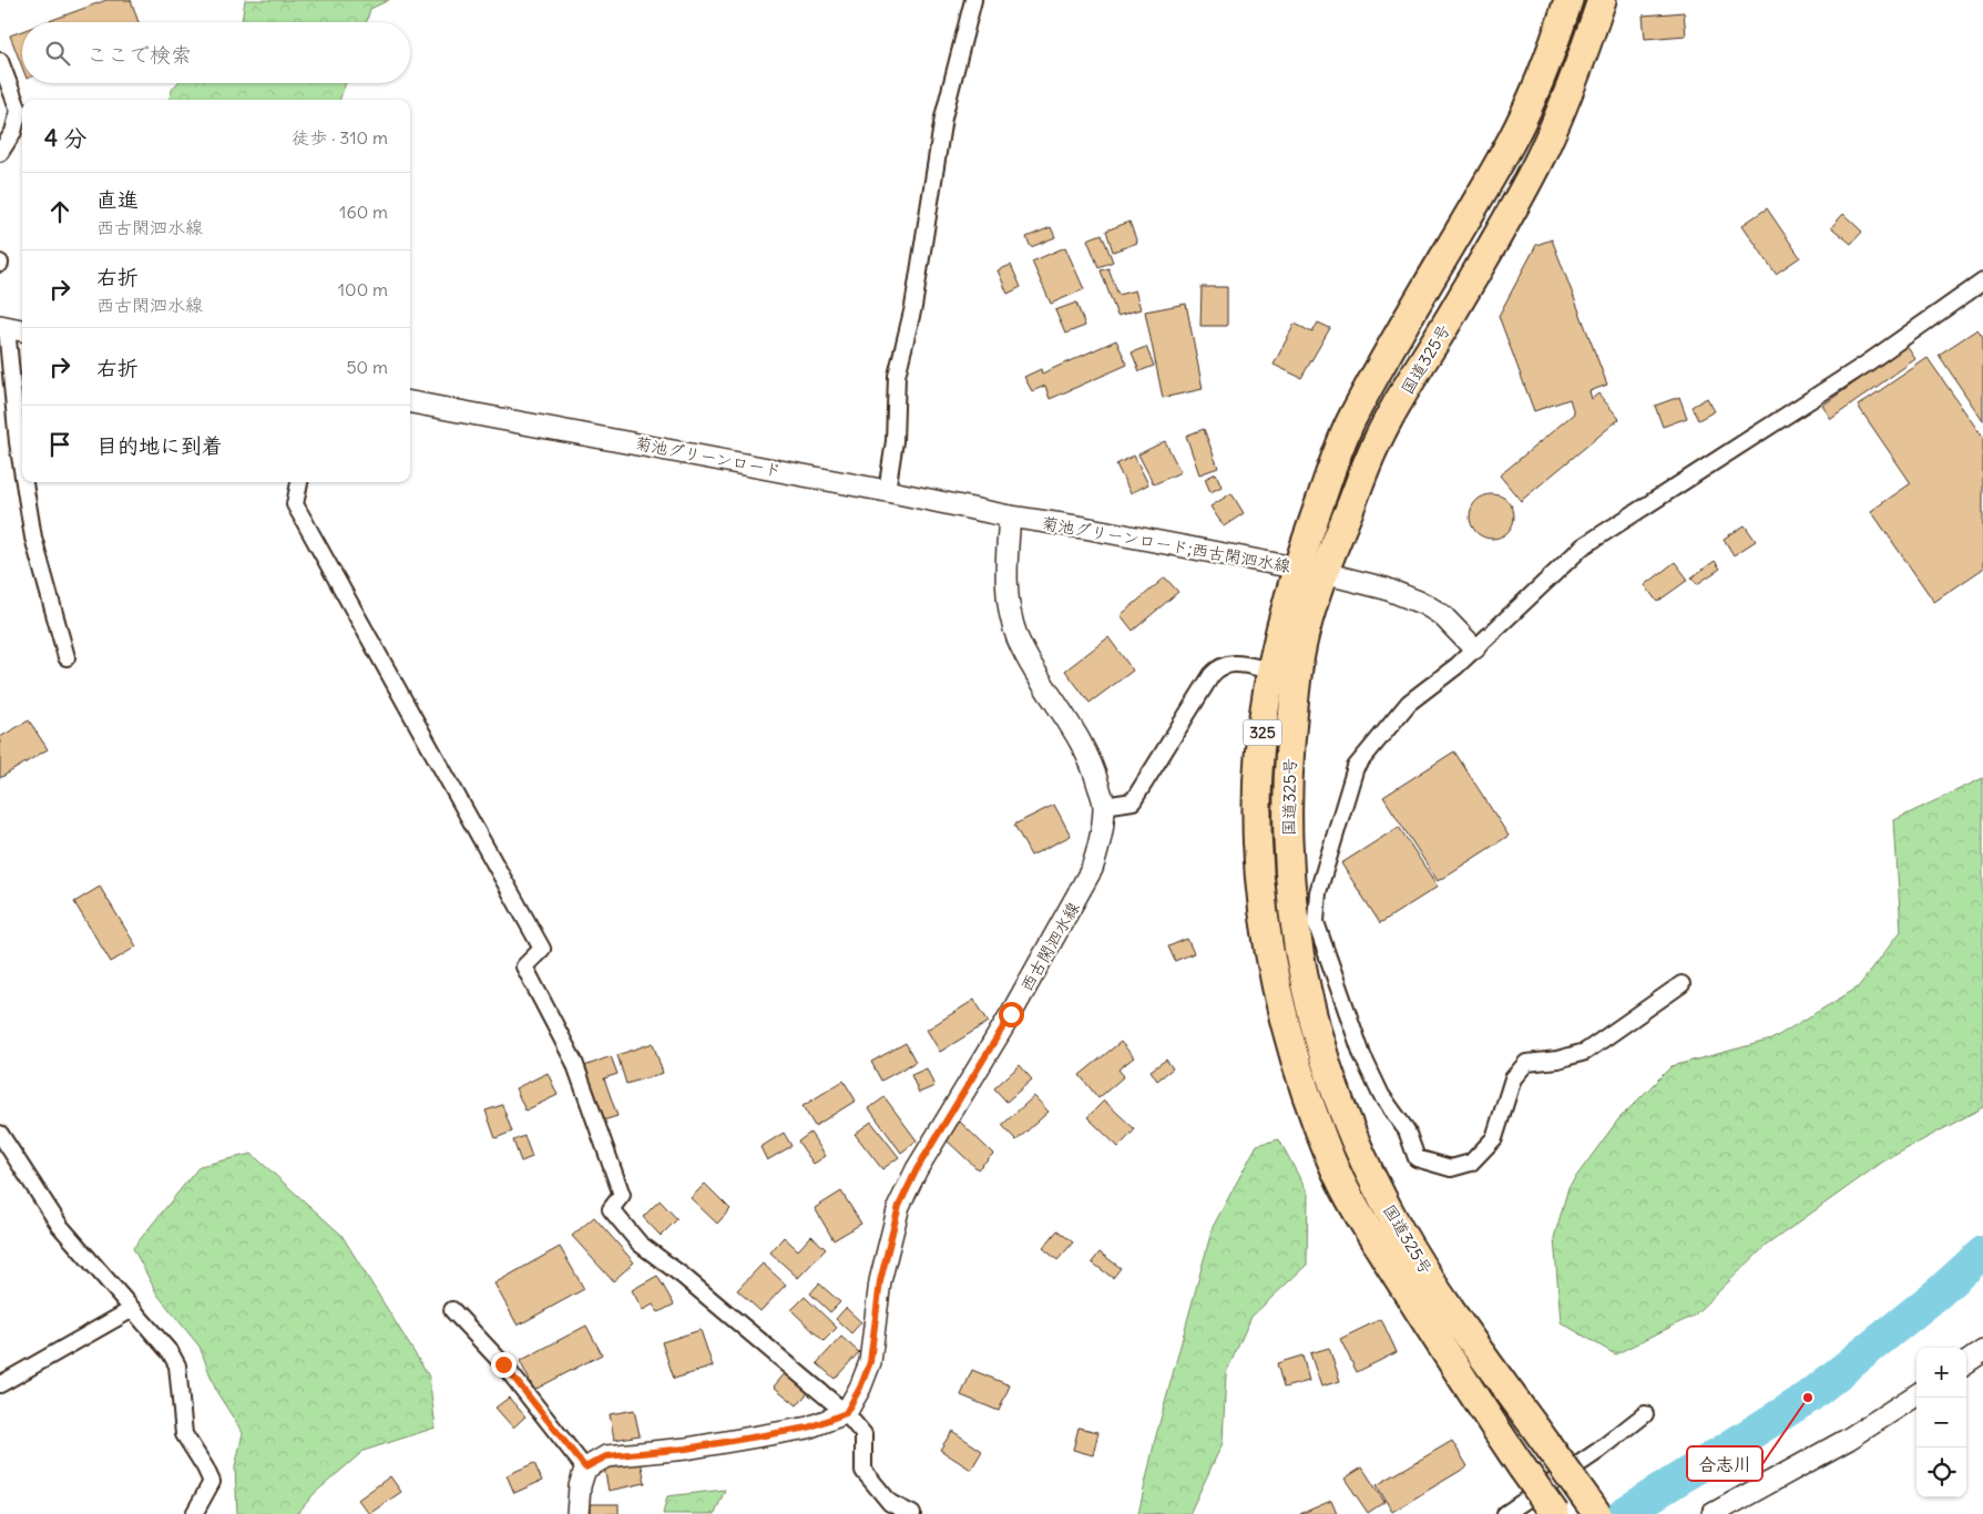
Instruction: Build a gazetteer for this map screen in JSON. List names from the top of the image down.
{
  "streets": {
    "highway": ["国道325号", "325"],
    "main road": ["菊池グリーンロード", "菊池グリーンロード;西古閑泗水線", "西古閑泗水線"]
  },
  "crossings": [
    ["国道325号", "菊池グリーンロード;西古閑泗水線"],
    ["菊池グリーンロード", "菊池グリーンロード;西古閑泗水線"],
    ["菊池グリーンロード", "西古閑泗水線"],
    ["菊池グリーンロード;西古閑泗水線", "西古閑泗水線"]
  ],
  "places": ["合志川"],
  "page": {
    "search": "ここで検索",
    "heading": ["4 分", "徒歩 · 310 m"],
    "list": [
      ["直進", "西古閑泗水線", "160 m"],
      ["右折", "西古閑泗水線", "100 m"],
      ["右折", "50 m"],
      "目的地に到着"
    ],
    "map_buttons": ["+", "−"]
  }
}
